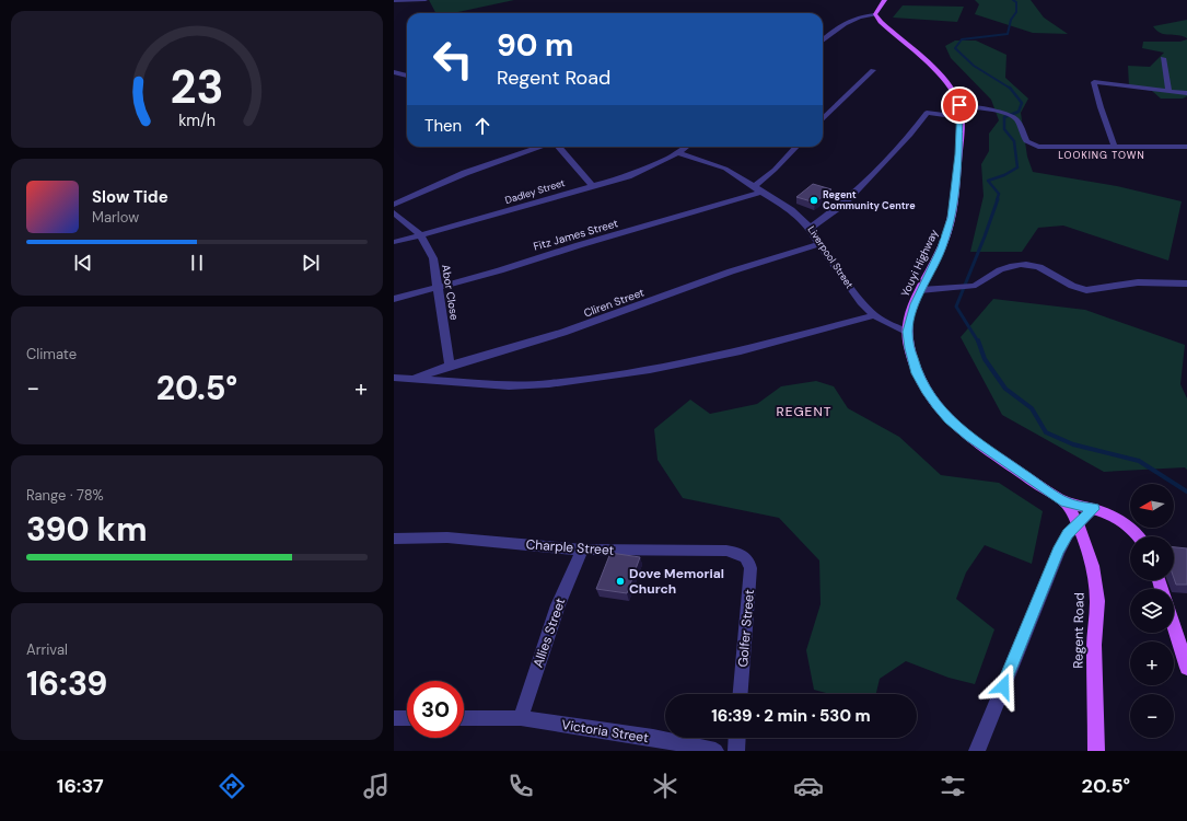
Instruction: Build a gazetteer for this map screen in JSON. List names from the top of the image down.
{
  "streets": {
    "main road": ["Youyi Highway", "Regent Road"],
    "street": [
      "Dadley Street",
      "Fitz James Street",
      "Liverpool Street",
      "Abor Close",
      "Cliren Street",
      "Charple Street",
      "Golfer Street",
      "Allies Street",
      "Victoria Street"
    ]
  },
  "crossings": [
    ["Dadley Street", "Liverpool Street"],
    ["Dadley Street", "Abor Close"],
    ["Fitz James Street", "Liverpool Street"],
    ["Fitz James Street", "Abor Close"],
    ["Liverpool Street", "Youyi Highway"],
    ["Liverpool Street", "Cliren Street"],
    ["Youyi Highway", "Regent Road"],
    ["Abor Close", "Cliren Street"],
    ["Charple Street", "Golfer Street"],
    ["Charple Street", "Allies Street"],
    ["Allies Street", "Victoria Street"]
  ],
  "districts": ["LOOKING TOWN", "REGENT"],
  "places": ["Regent Community Centre", "Dove Memorial Church"],
  "north": "left",
  "page": {
    "turn": ["90 m", "Regent Road"],
    "then": "Then",
    "song": ["Slow Tide", "Marlow"],
    "tile": [
      "Climate",
      ["Range · 78%", "390 km"],
      ["Arrival", "16:39"]
    ],
    "heat": ["−", "20.5°", "+"],
    "map_buttons": ["+", "−"],
    "limit": "30",
    "trip": "16:39 · 2 min · 530 m",
    "tabs": ["16:37", "20.5°"],
    "gauge": ["23", "km/h"]
  }
}
